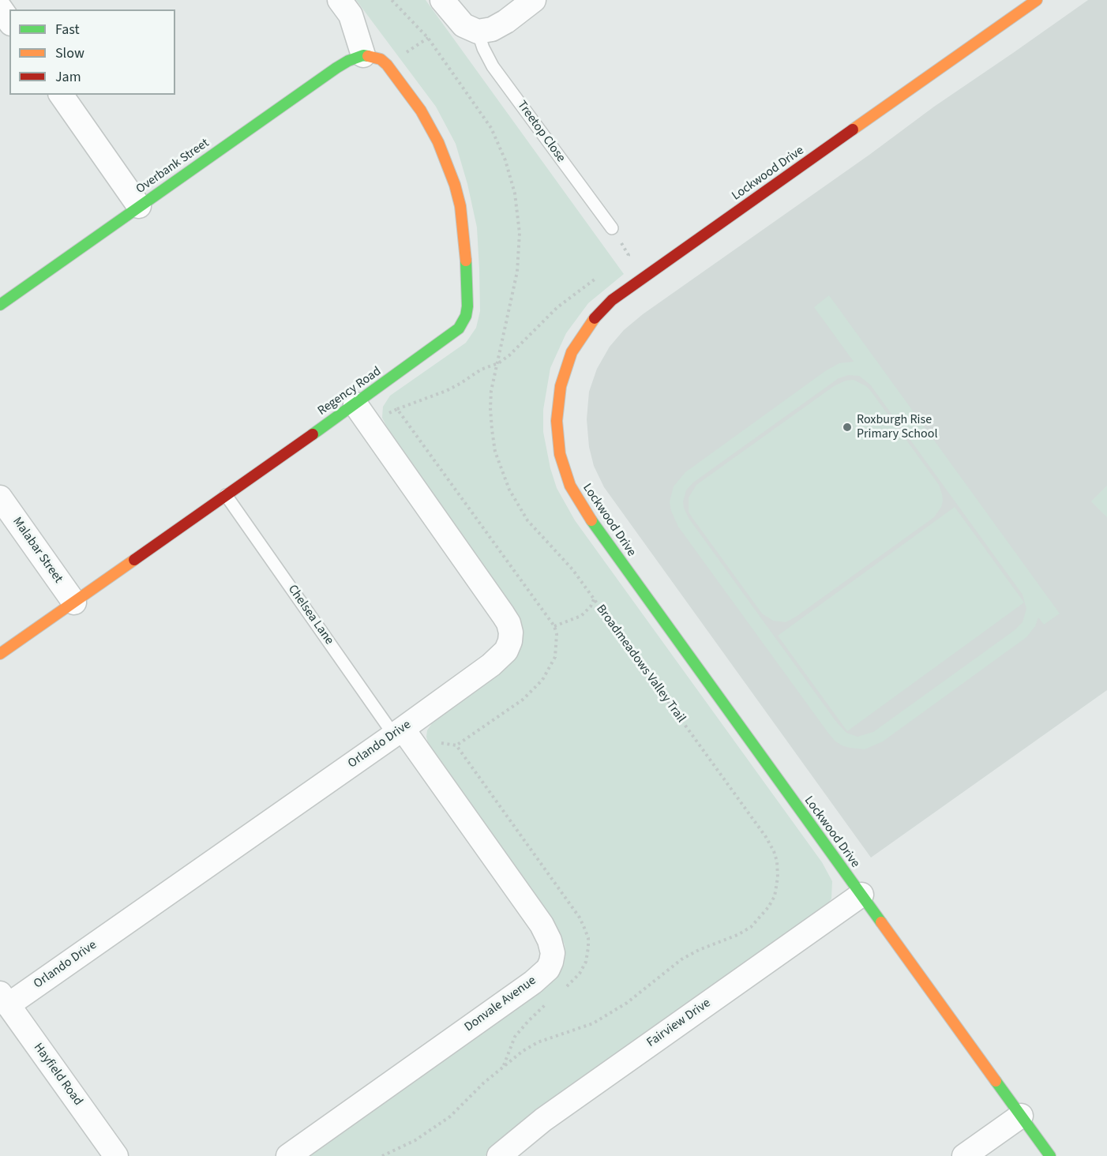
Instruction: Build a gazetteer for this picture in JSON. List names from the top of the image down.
{
  "streets": {
    "street": [
      "Overbank Street",
      "Lockwood Drive",
      "Regency Road",
      "Malabar Street",
      "Orlando Drive",
      "Donvale Avenue",
      "Fairview Drive",
      "Hayfield Road"
    ],
    "lane": ["Treetop Close", "Chelsea Lane"],
    "path": ["Broadmeadows Valley Trail"]
  },
  "crossings": [
    ["Overbank Street", "Regency Road"],
    ["Lockwood Drive", "Fairview Drive"],
    ["Regency Road", "Malabar Street"],
    ["Regency Road", "Chelsea Lane"],
    ["Regency Road", "Orlando Drive"],
    ["Chelsea Lane", "Orlando Drive"],
    ["Chelsea Lane", "Donvale Avenue"],
    ["Orlando Drive", "Donvale Avenue"],
    ["Orlando Drive", "Hayfield Road"]
  ],
  "places": ["Roxburgh Rise Primary School"],
  "legend": ["Fast", "Slow", "Jam"]
}
